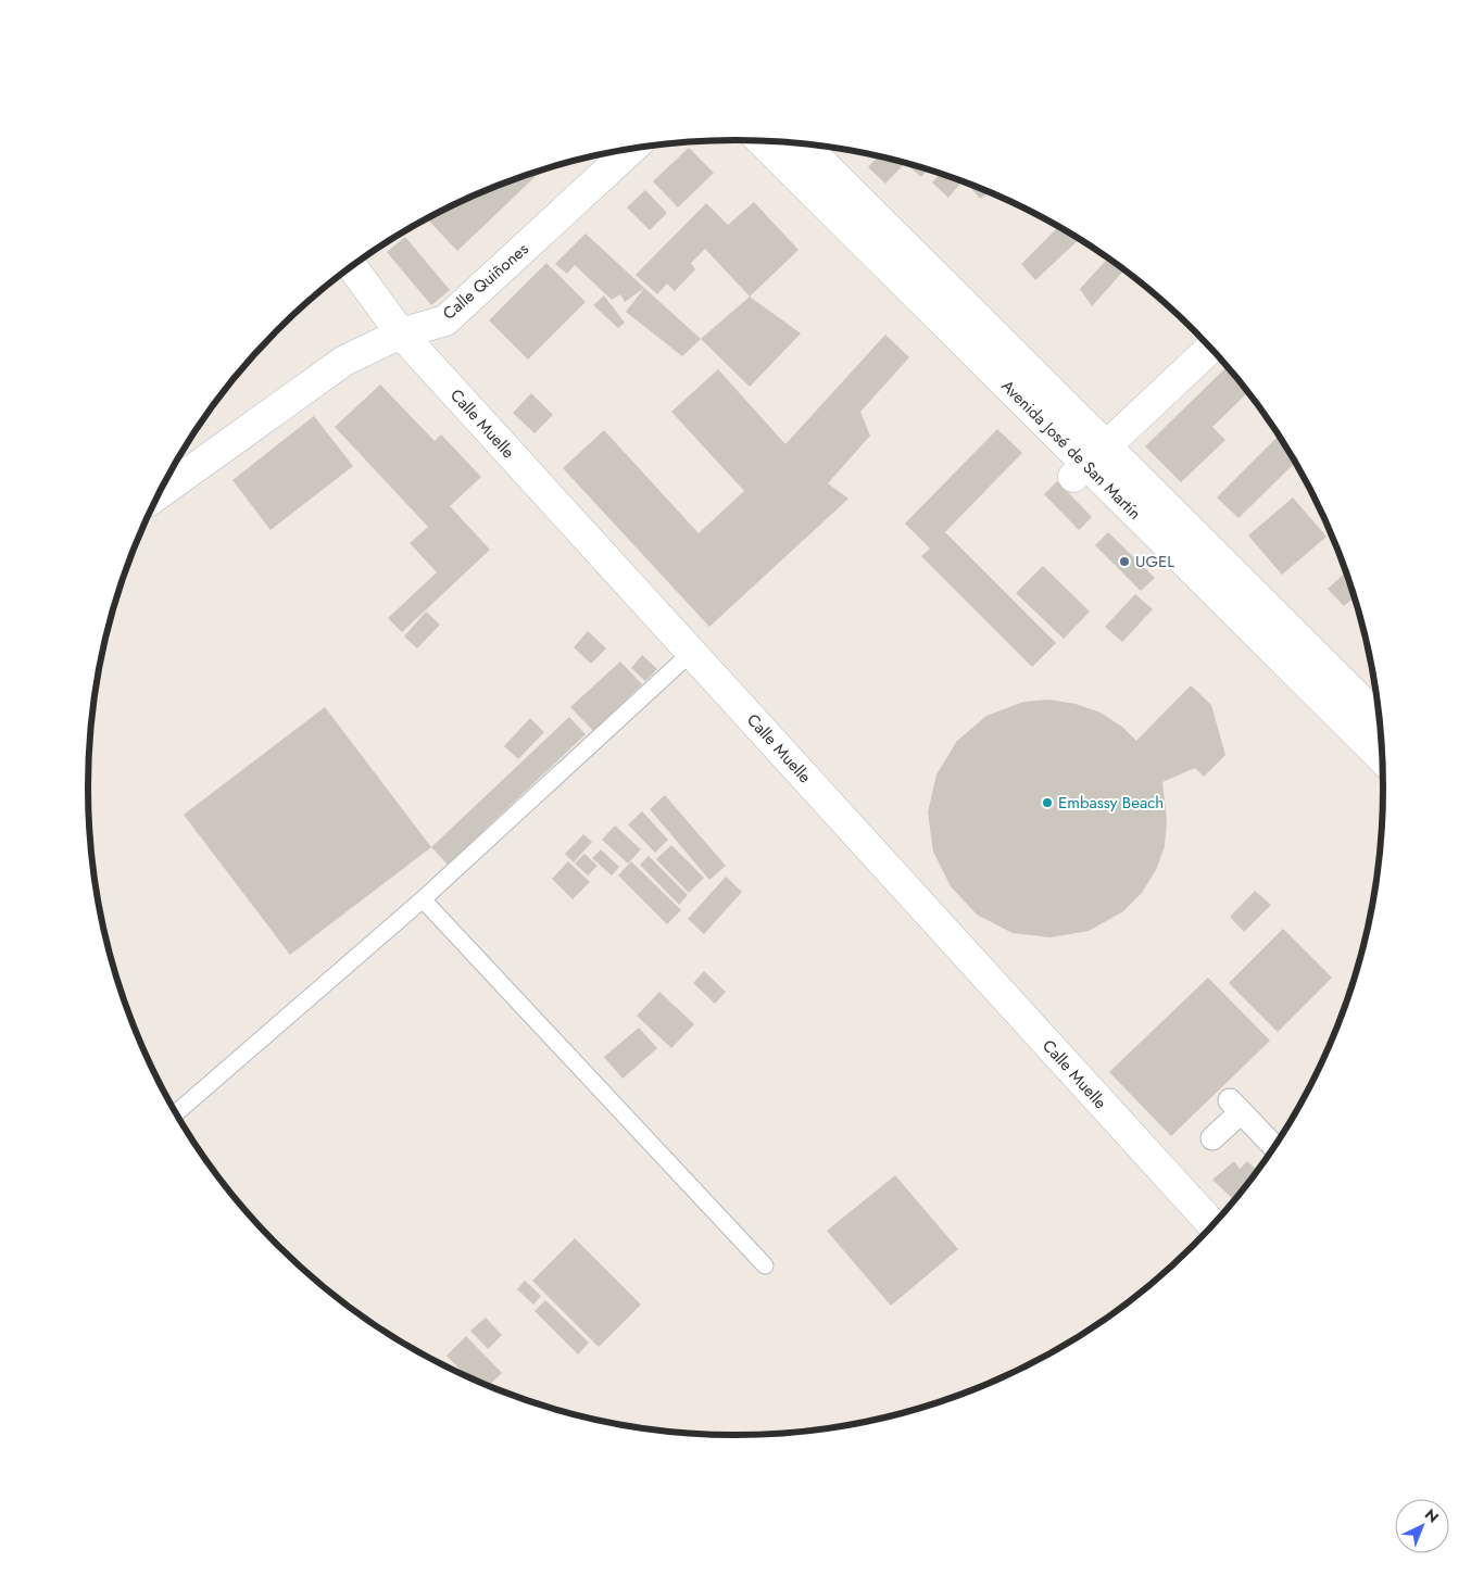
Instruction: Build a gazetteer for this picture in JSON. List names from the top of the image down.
{
  "streets": {
    "street": ["Calle Quiñones", "Calle Muelle", "Avenida José de San Martín"]
  },
  "crossings": [
    ["Calle Quiñones", "Calle Muelle"]
  ],
  "places": ["UGEL", "Embassy Beach"],
  "north": "top right"
}
